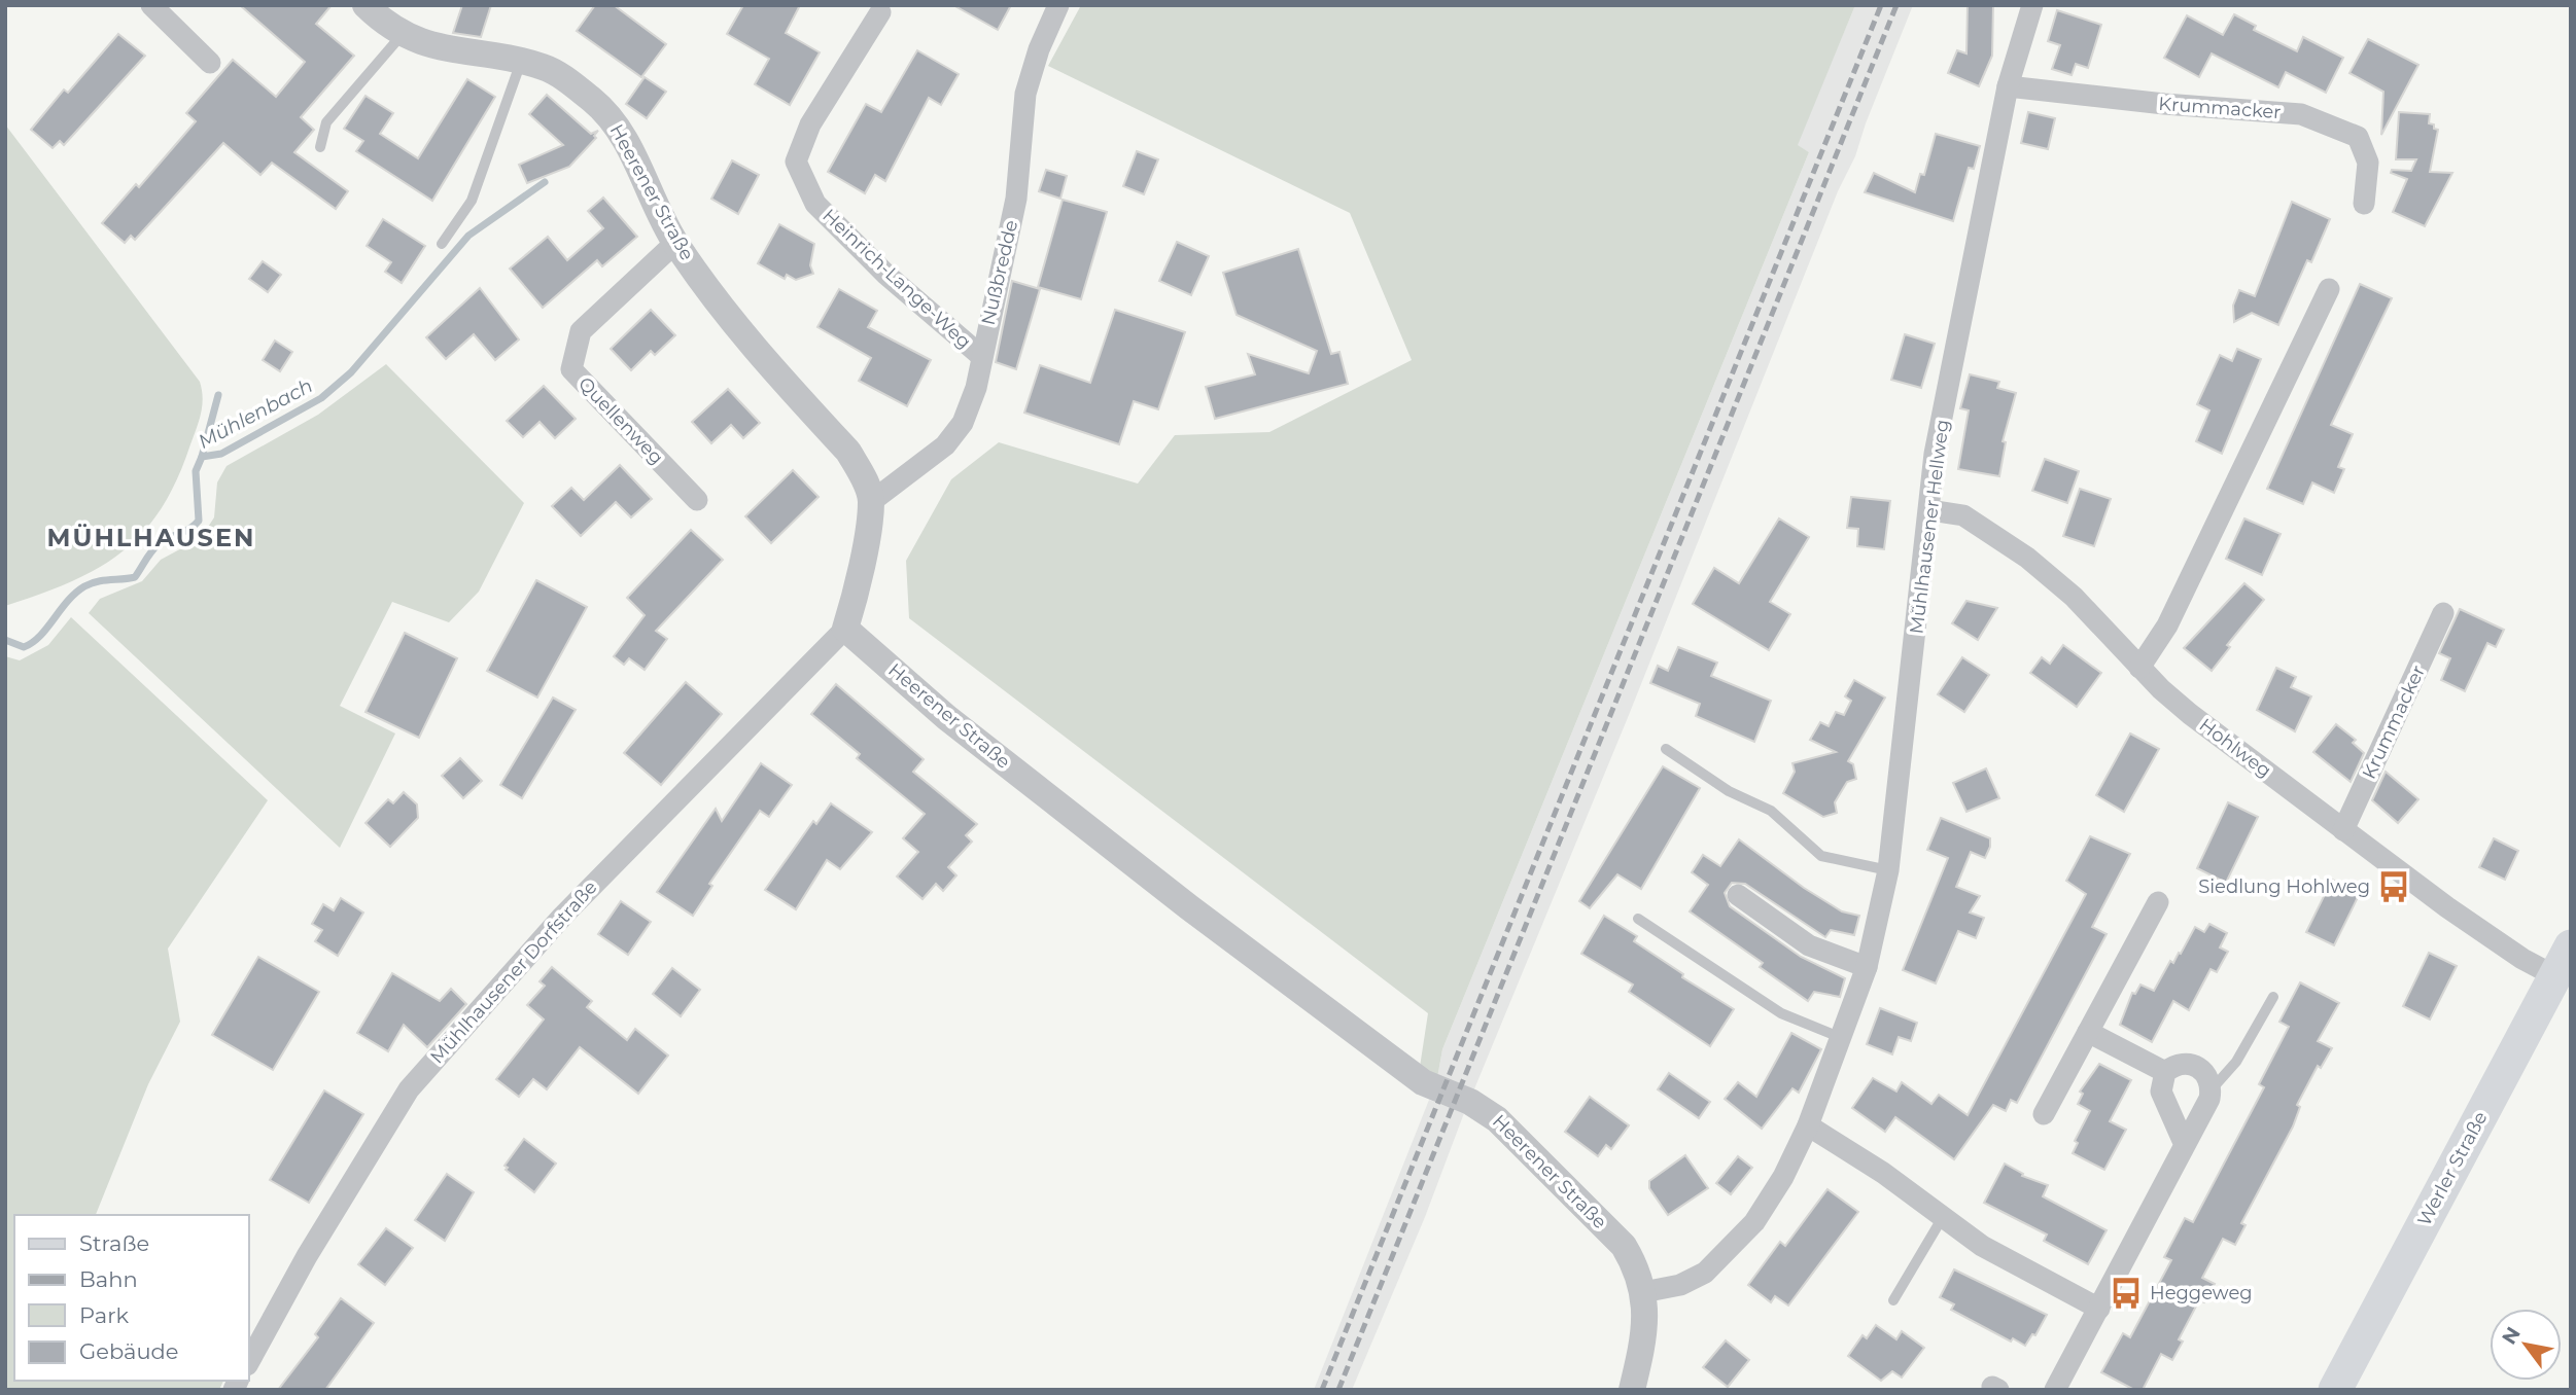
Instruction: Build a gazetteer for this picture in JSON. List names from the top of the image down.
{
  "streets": {
    "main road": ["Werler Straße"],
    "street": [
      "Krummacker",
      "Heerener Straße",
      "Nußbredde",
      "Heinrich-Lange-Weg",
      "Quellenweg",
      "Mühlhausener Hellweg",
      "Hohlweg",
      "Mühlhausener Dorfstraße"
    ]
  },
  "crossings": [
    ["Krummacker", "Mühlhausener Hellweg"],
    ["Krummacker", "Hohlweg"],
    ["Heerener Straße", "Nußbredde"],
    ["Heerener Straße", "Quellenweg"],
    ["Heerener Straße", "Mühlhausener Hellweg"],
    ["Heerener Straße", "Mühlhausener Dorfstraße"],
    ["Nußbredde", "Heinrich-Lange-Weg"],
    ["Mühlhausener Hellweg", "Hohlweg"],
    ["Hohlweg", "Werler Straße"]
  ],
  "districts": ["MÜHLHAUSEN"],
  "water": ["Mühlenbach"],
  "places": {
    "bus stop": ["Siedlung Hohlweg", "Heggeweg"]
  },
  "legend": [
    "Straße",
    "Bahn",
    "Park",
    "Gebäude"
  ],
  "north": "top left"
}
